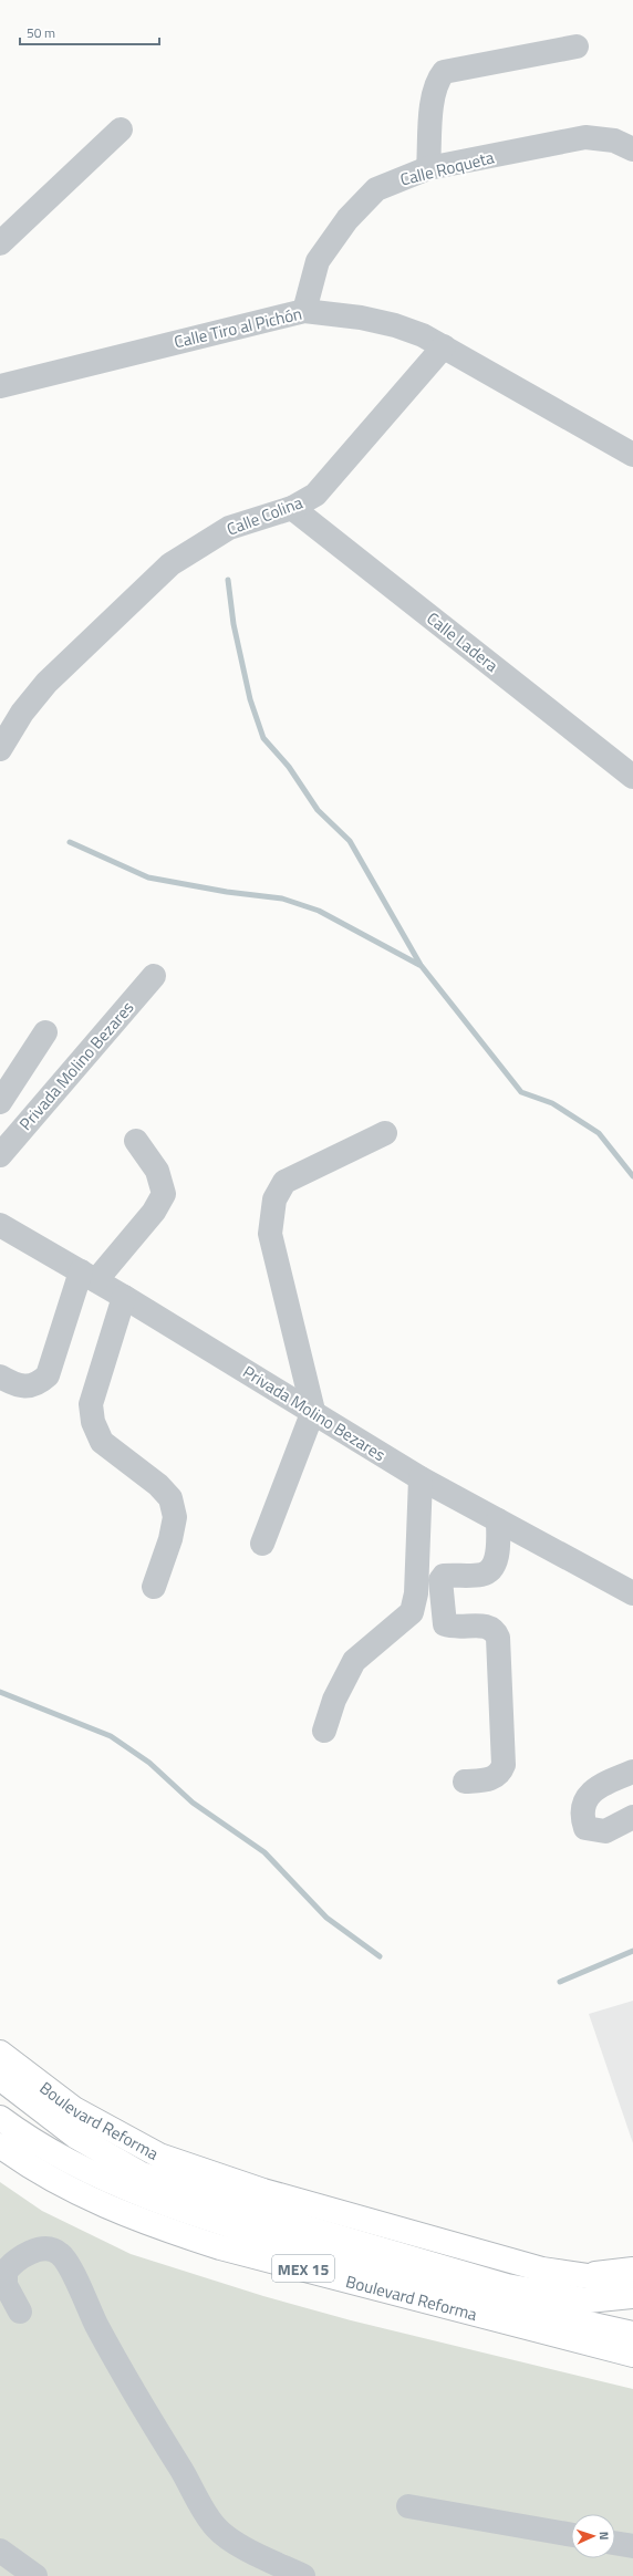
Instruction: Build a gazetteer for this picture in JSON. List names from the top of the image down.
{
  "streets": {
    "main road": ["Boulevard Reforma", "MEX 15"],
    "street": [
      "Calle Roqueta",
      "Calle Tiro al Pichón",
      "Calle Colina",
      "Calle Ladera",
      "Privada Molino Bezares"
    ]
  },
  "crossings": [
    ["Calle Roqueta", "Calle Tiro al Pichón"],
    ["Calle Tiro al Pichón", "Calle Colina"],
    ["Calle Colina", "Calle Ladera"]
  ],
  "scale_bar": "50 m",
  "north": "right"
}
